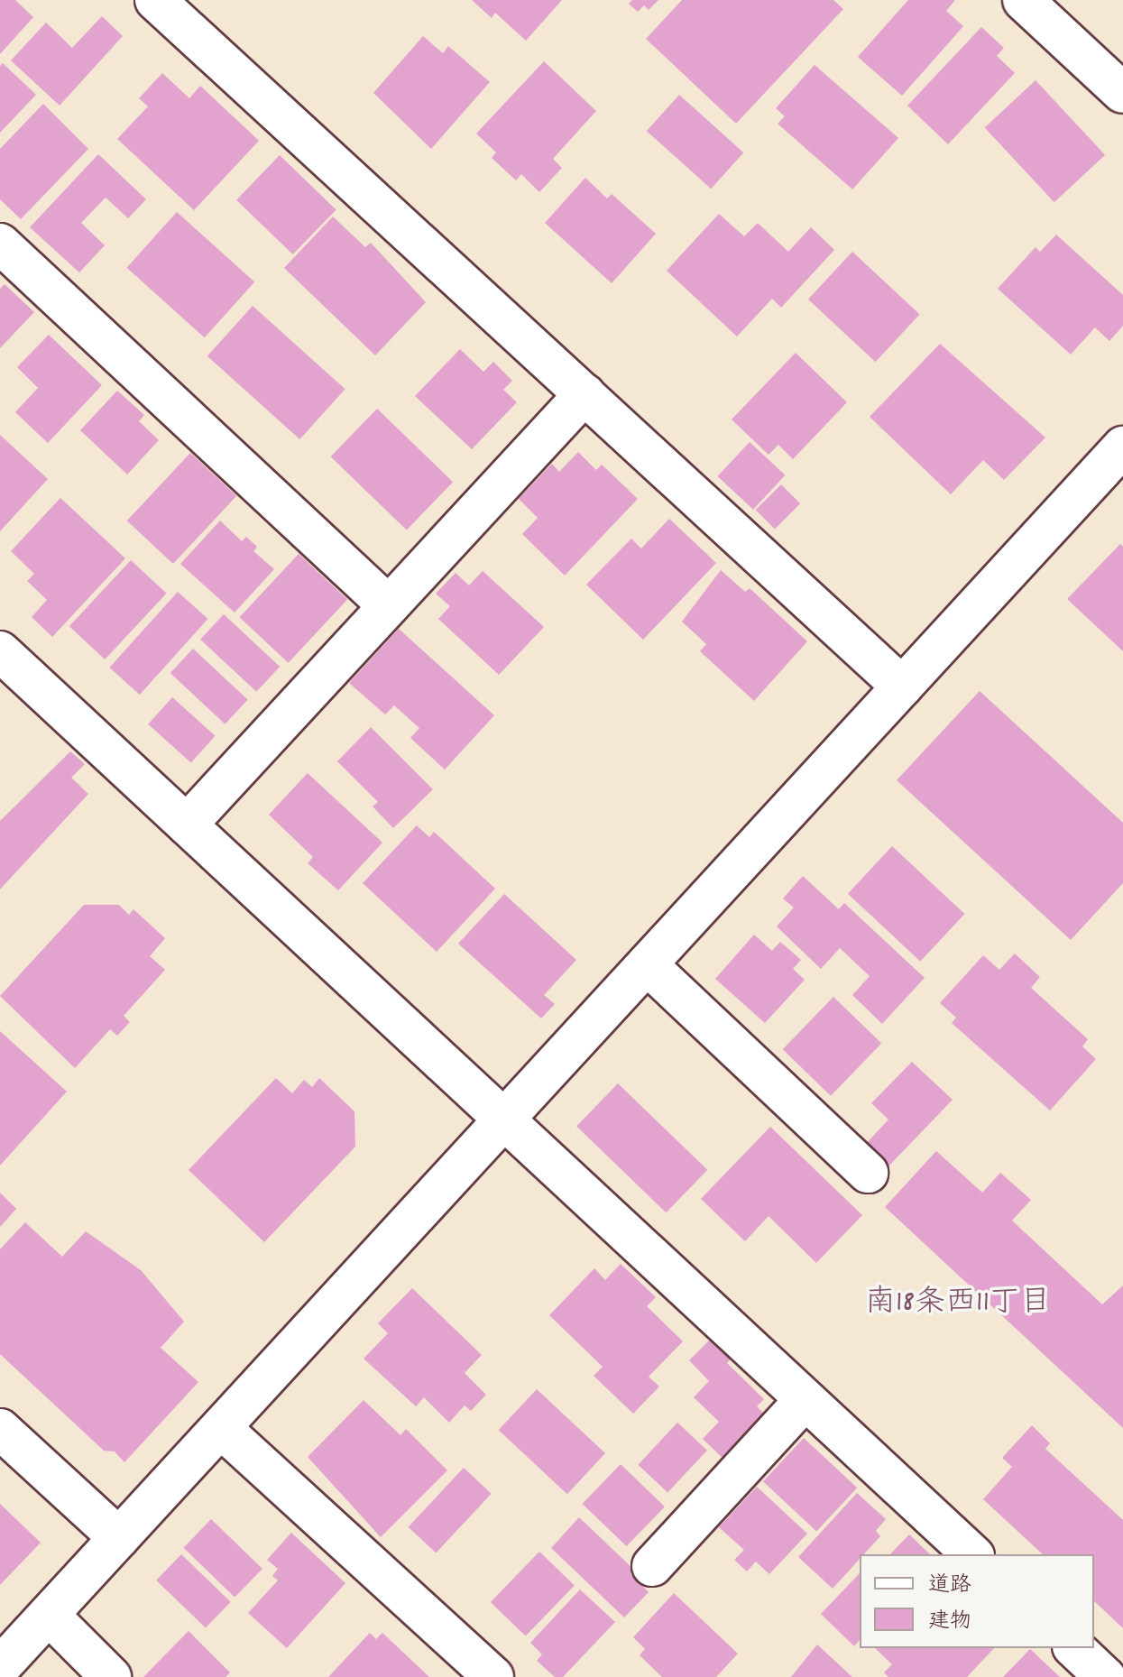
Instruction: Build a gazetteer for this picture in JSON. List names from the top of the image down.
{
  "districts": ["南18条西11丁目"],
  "legend": ["道路", "建物"]
}
